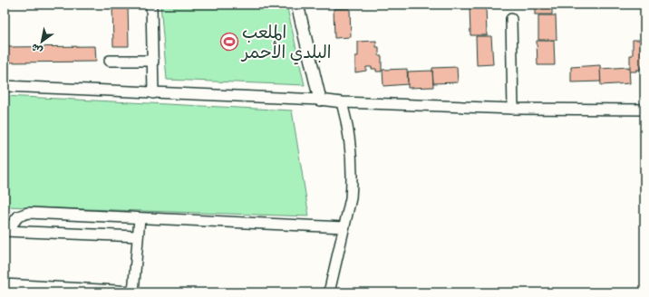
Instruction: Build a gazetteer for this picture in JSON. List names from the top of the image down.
{
  "places": {
    "sports": ["الملعب البلدي الأحمر"]
  },
  "north": "bottom left"
}
